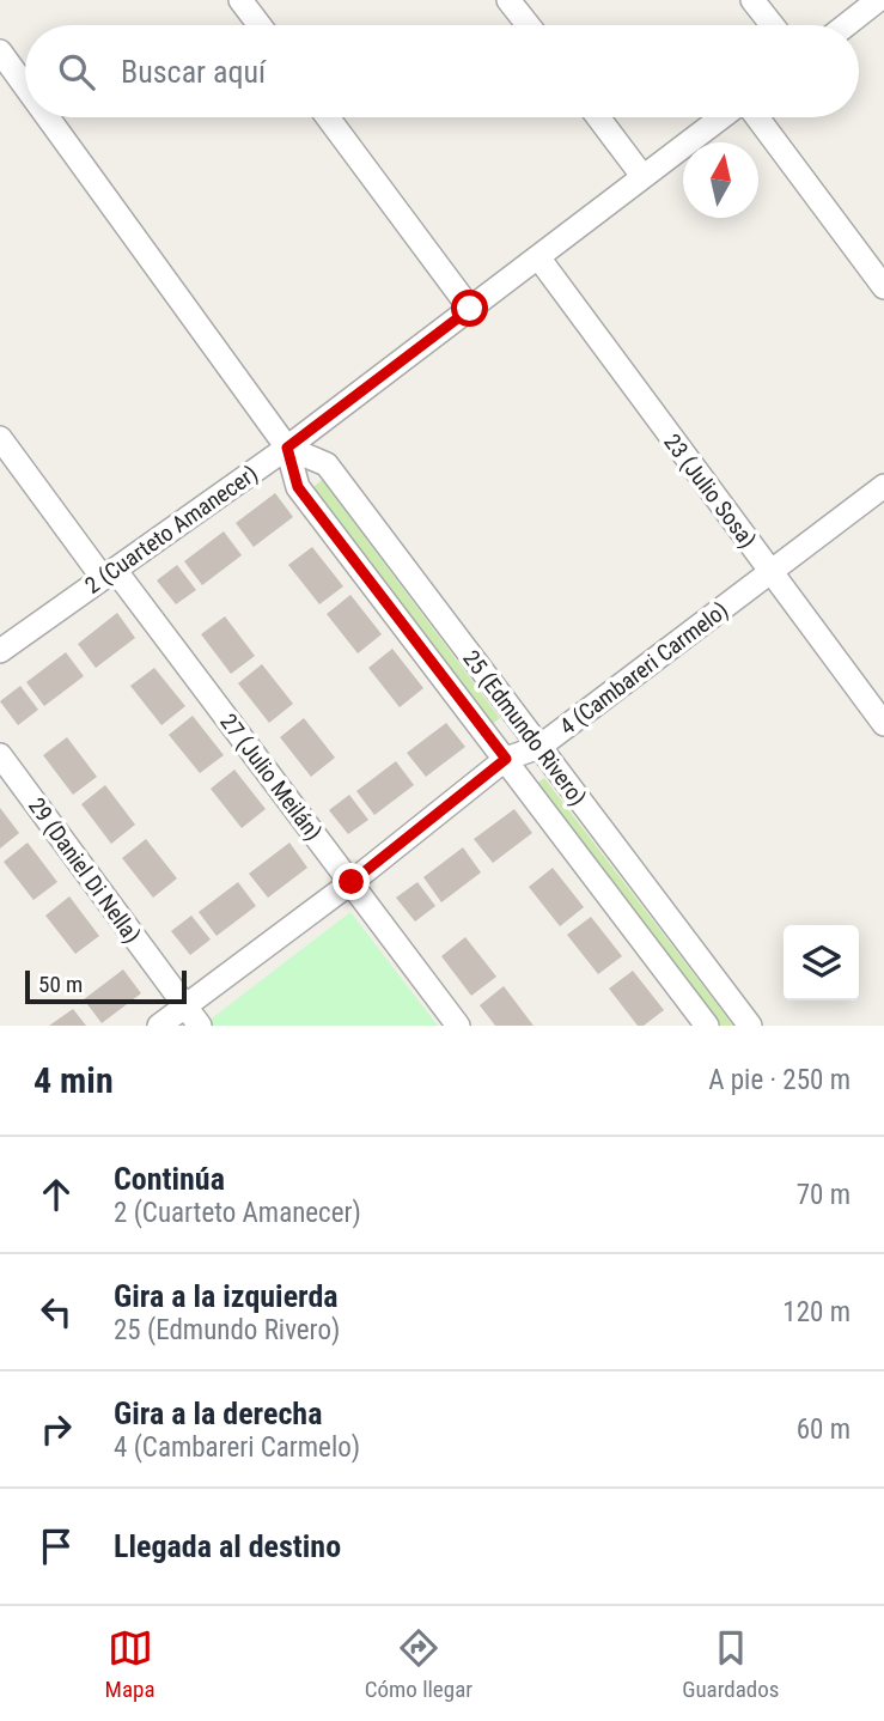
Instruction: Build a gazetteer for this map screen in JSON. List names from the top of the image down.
{
  "streets": {
    "street": [
      "23 (Julio Sosa)",
      "2 (Cuarteto Amanecer)",
      "4 (Cambareri Carmelo)",
      "25 (Edmundo Rivero)",
      "27 (Julio Meilán)",
      "29 (Daniel Di Nella)"
    ]
  },
  "crossings": [
    ["23 (Julio Sosa)", "2 (Cuarteto Amanecer)"],
    ["23 (Julio Sosa)", "4 (Cambareri Carmelo)"],
    ["2 (Cuarteto Amanecer)", "25 (Edmundo Rivero)"],
    ["2 (Cuarteto Amanecer)", "27 (Julio Meilán)"],
    ["4 (Cambareri Carmelo)", "25 (Edmundo Rivero)"],
    ["4 (Cambareri Carmelo)", "27 (Julio Meilán)"],
    ["4 (Cambareri Carmelo)", "29 (Daniel Di Nella)"]
  ],
  "scale_bar": "50 m",
  "north": "top",
  "page": {
    "search": "Buscar aquí",
    "scale": "50 m",
    "heading": ["4 min", "A pie · 250 m"],
    "list": [
      ["Continúa", "2 (Cuarteto Amanecer)", "70 m"],
      ["Gira a la izquierda", "25 (Edmundo Rivero)", "120 m"],
      ["Gira a la derecha", "4 (Cambareri Carmelo)", "60 m"],
      "Llegada al destino"
    ],
    "nav": ["Mapa", "Cómo llegar", "Guardados"]
  }
}
